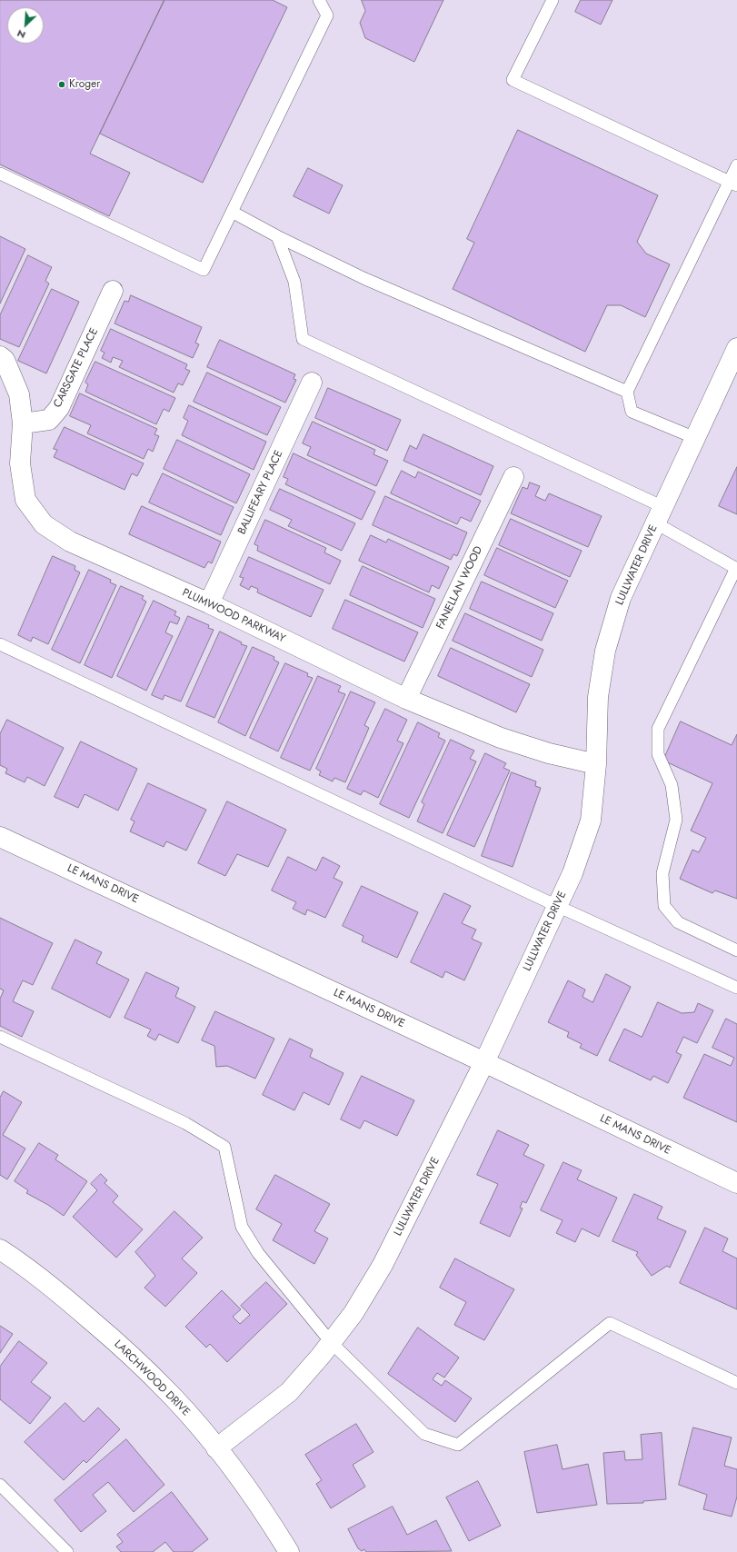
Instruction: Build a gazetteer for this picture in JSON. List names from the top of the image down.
{
  "streets": {
    "street": [
      "CARSGATE PLACE",
      "BALLIFEARY PLACE",
      "LULLWATER DRIVE",
      "FANELLAN WOOD",
      "PLUMWOOD PARKWAY",
      "LE MANS DRIVE",
      "LARCHWOOD DRIVE"
    ]
  },
  "crossings": [
    ["CARSGATE PLACE", "PLUMWOOD PARKWAY"],
    ["BALLIFEARY PLACE", "PLUMWOOD PARKWAY"],
    ["LULLWATER DRIVE", "PLUMWOOD PARKWAY"],
    ["LULLWATER DRIVE", "LE MANS DRIVE"],
    ["LULLWATER DRIVE", "LARCHWOOD DRIVE"],
    ["FANELLAN WOOD", "PLUMWOOD PARKWAY"]
  ],
  "places": ["Kroger"],
  "north": "bottom left"
}
